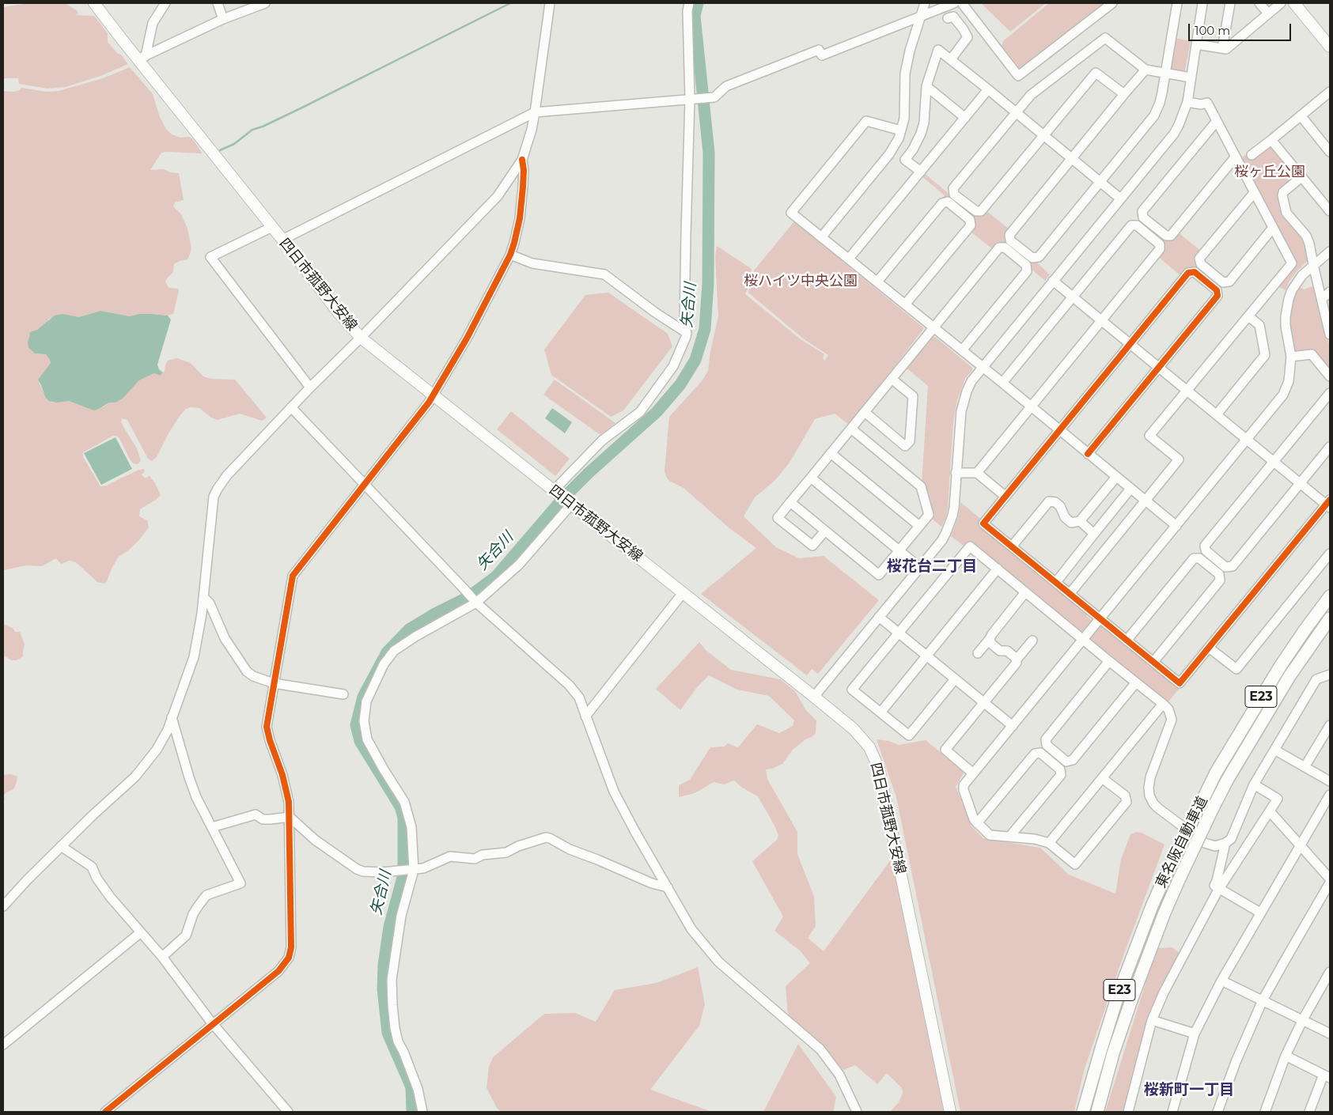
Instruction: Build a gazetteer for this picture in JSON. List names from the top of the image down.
{
  "streets": {
    "highway": ["E23", "東名阪自動車道"],
    "main road": ["四日市菰野大安線"]
  },
  "districts": ["桜花台二丁目", "桜新町一丁目"],
  "water": ["矢合川"],
  "parks": ["桜ヶ丘公園", "桜ハイツ中央公園"],
  "scale_bar": "100 m"
}
